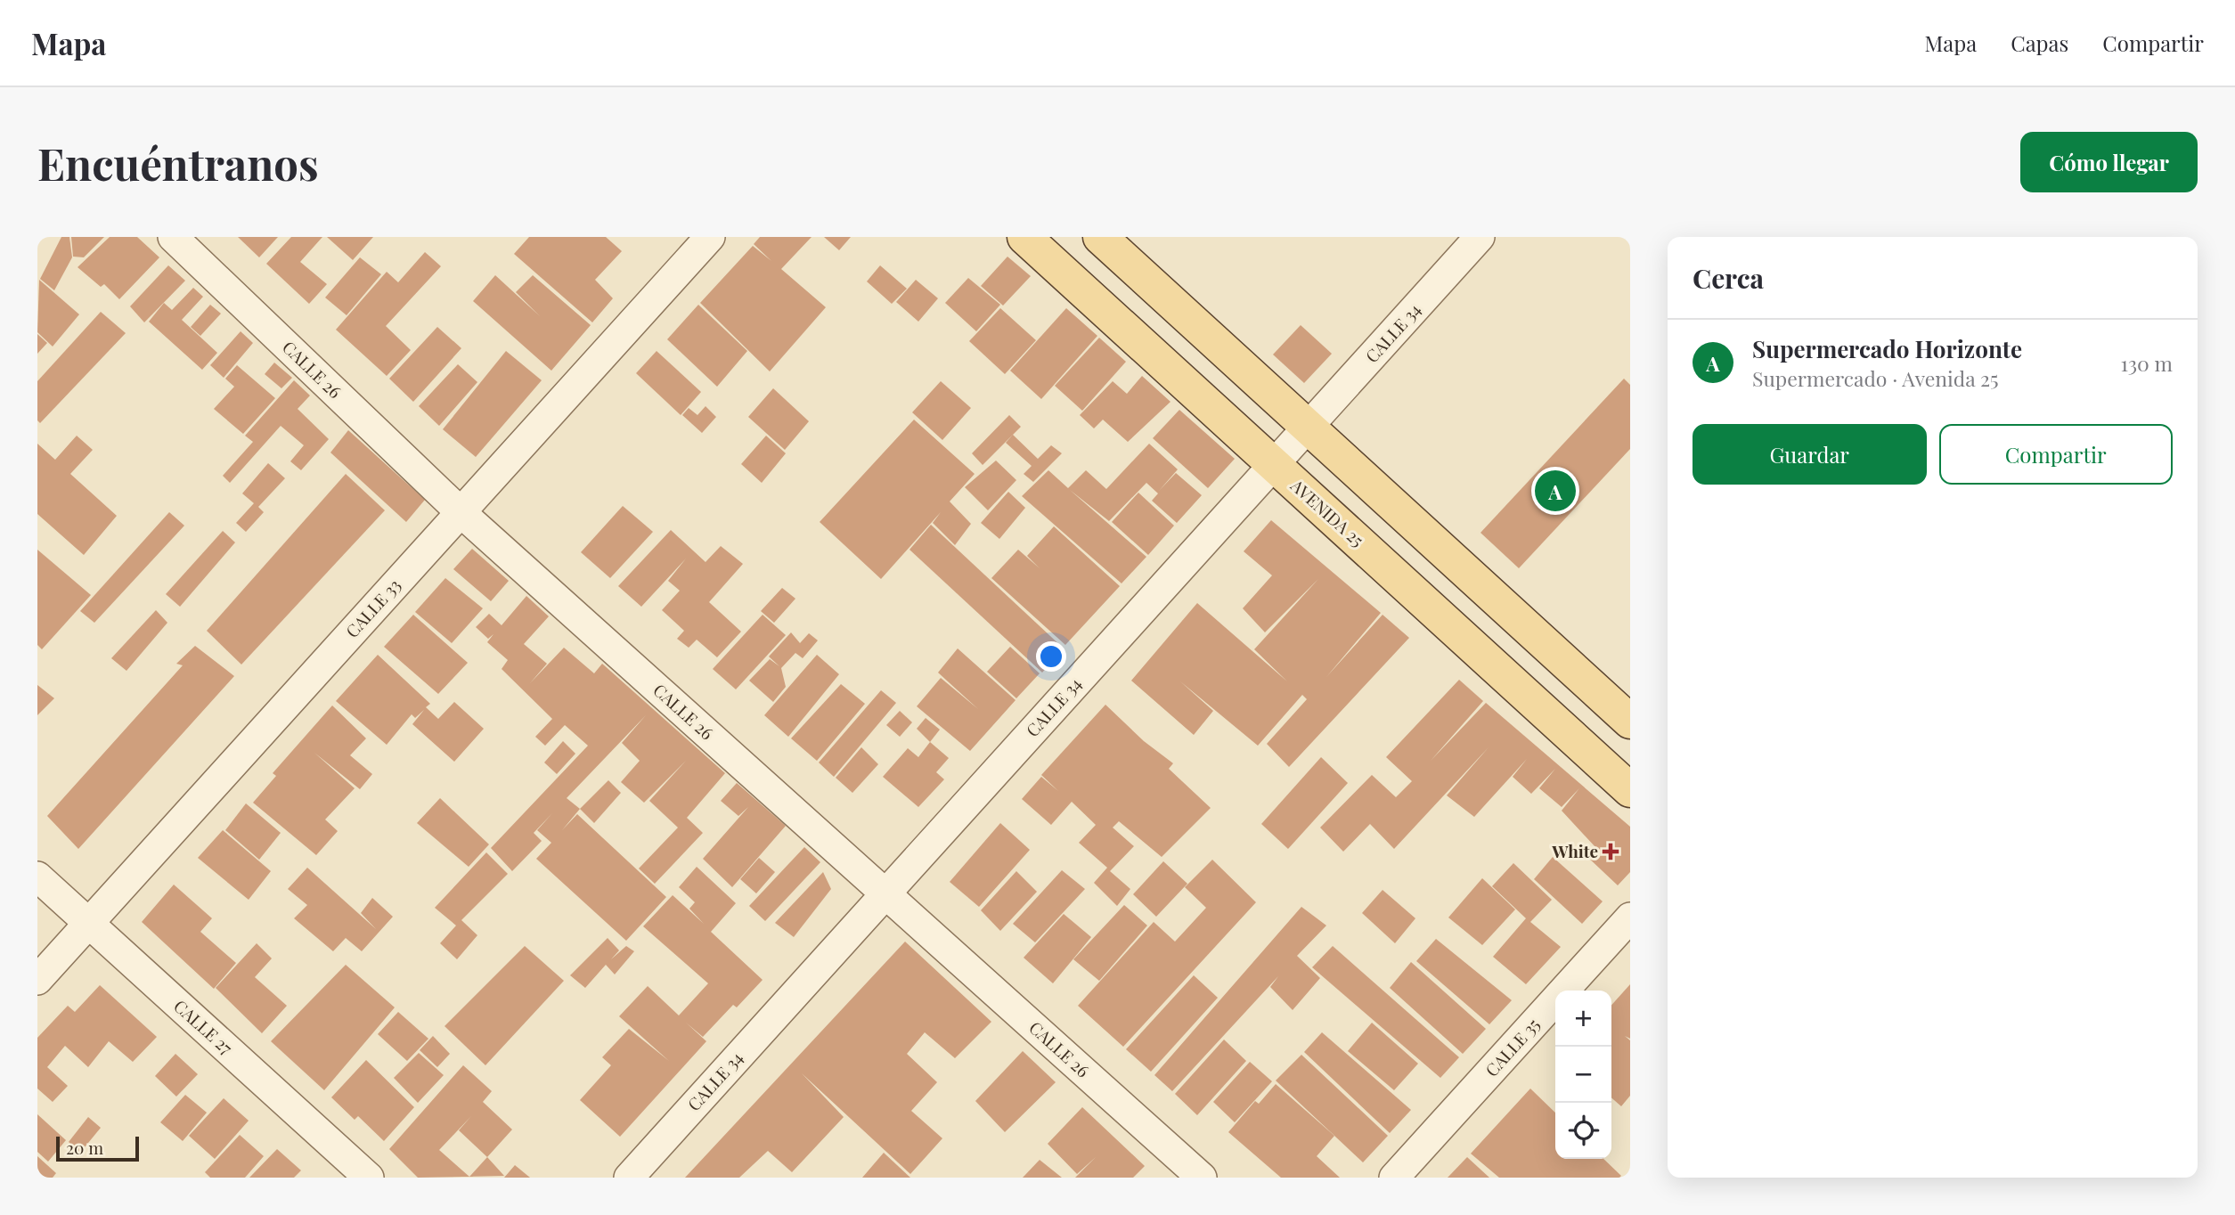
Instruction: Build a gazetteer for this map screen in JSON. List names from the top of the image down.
{
  "streets": {
    "main road": ["AVENIDA 25"],
    "street": [
      "CALLE 34",
      "CALLE 26",
      "CALLE 33",
      "CALLE 27",
      "CALLE 35"
    ]
  },
  "crossings": [
    ["CALLE 34", "CALLE 26"],
    ["CALLE 34", "AVENIDA 25"],
    ["CALLE 26", "CALLE 33"],
    ["CALLE 33", "CALLE 27"]
  ],
  "places": {
    "health": ["White"]
  },
  "scale_bar": "20 m",
  "page": {
    "header": "Mapa",
    "nav": ["Mapa", "Capas", "Compartir"],
    "buttons": [
      "Cómo llegar",
      ["Guardar", "Compartir"]
    ],
    "title": "Encuéntranos",
    "heading": "Cerca",
    "list": [
      {
        "mark": "A",
        "name": "Supermercado Horizonte",
        "note": "Supermercado · Avenida 25",
        "value": "130 m"
      }
    ],
    "pins": "A",
    "map_buttons": ["+", "−"],
    "scale": "20 m"
  }
}
